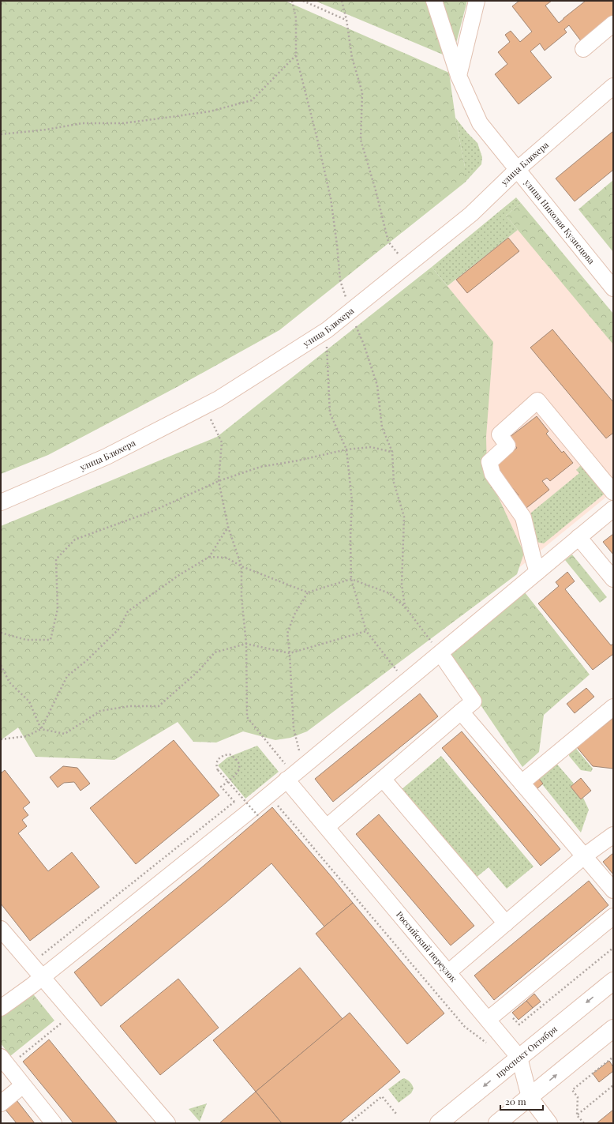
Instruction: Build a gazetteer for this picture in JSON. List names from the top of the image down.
{
  "streets": {
    "main road": ["проспект Октября"],
    "street": ["улица Блюхера", "улица Николая Кузнецова", "Российский переулок"]
  },
  "crossings": [
    ["улица Блюхера", "улица Николая Кузнецова"],
    ["Российский переулок", "проспект Октября"]
  ],
  "scale_bar": "20 m"
}
